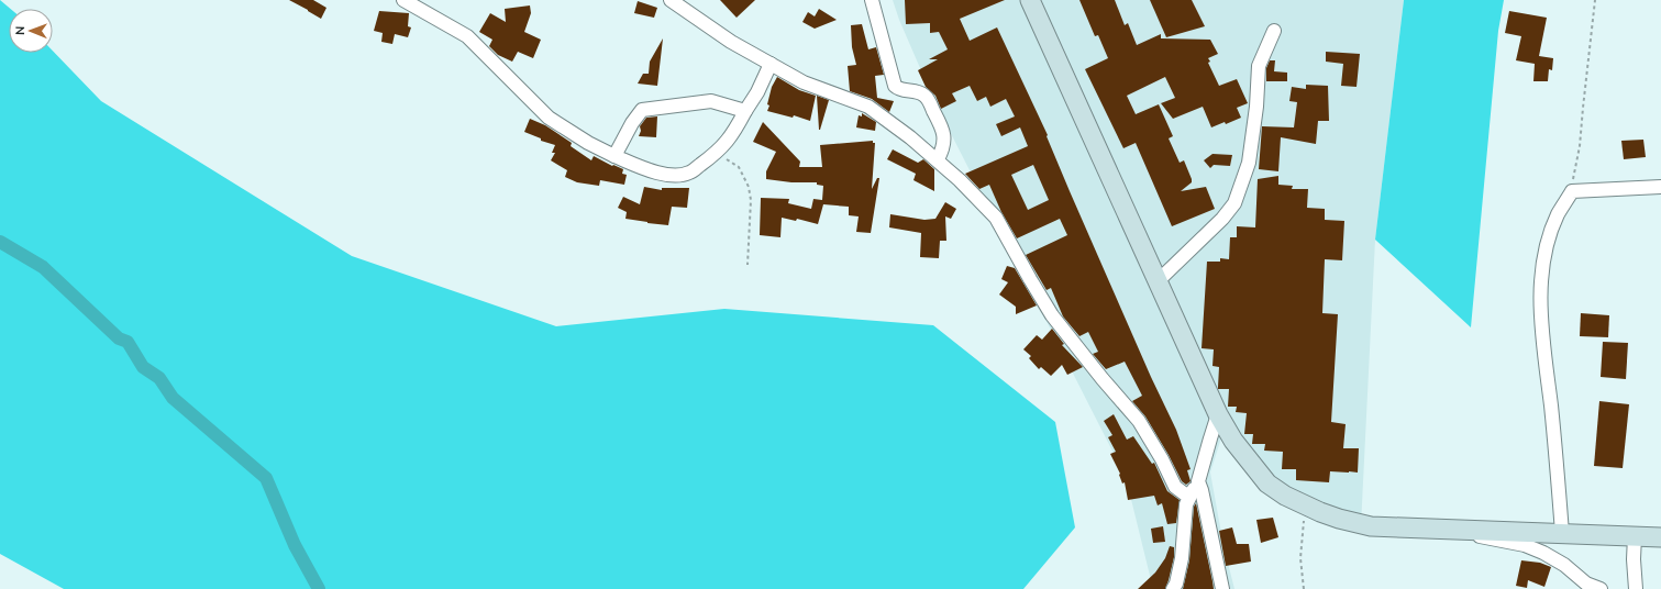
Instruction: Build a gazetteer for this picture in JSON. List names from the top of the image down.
{
  "north": "left"
}
